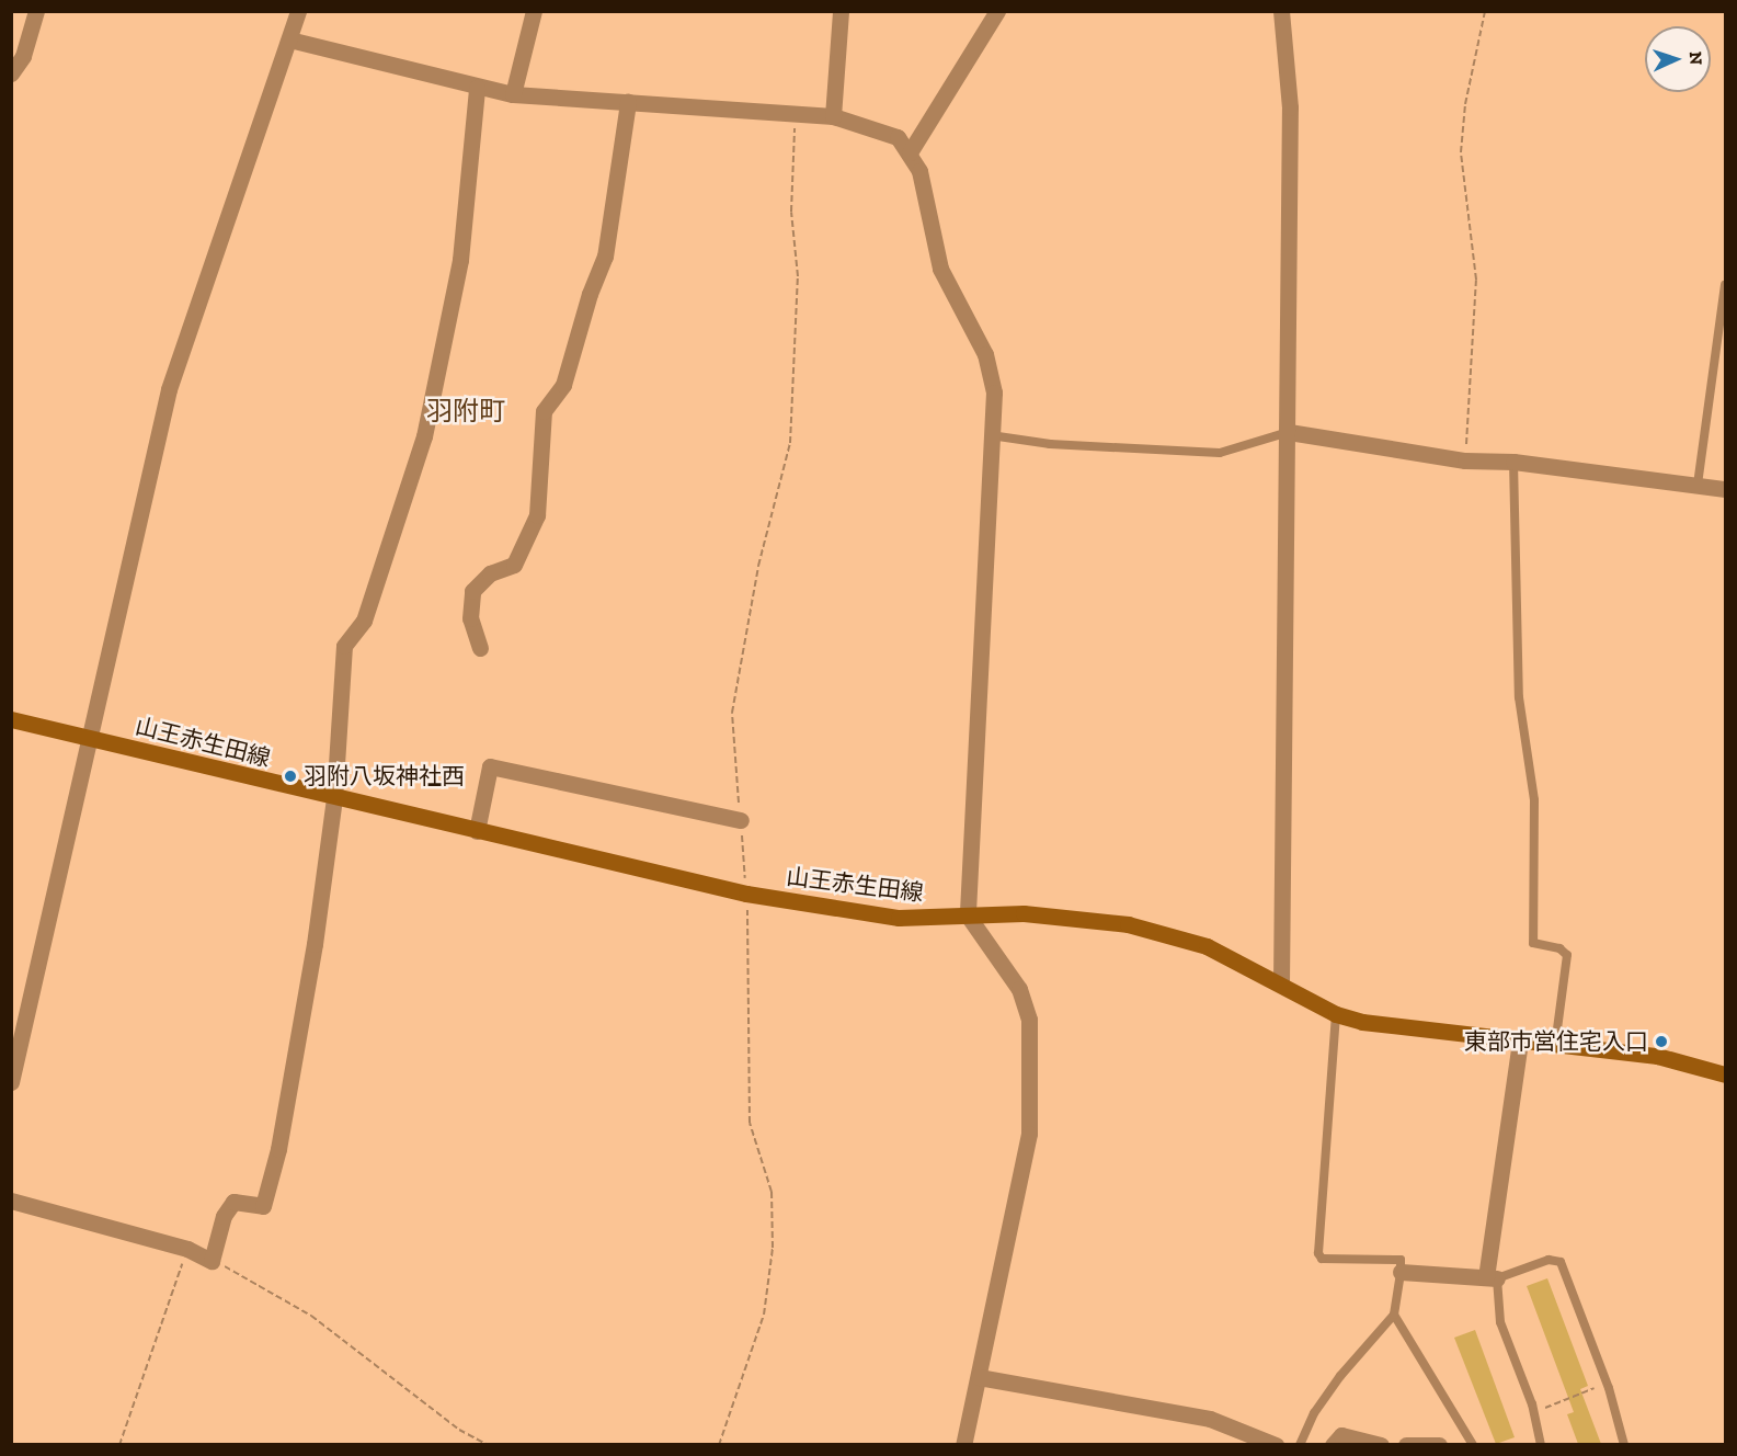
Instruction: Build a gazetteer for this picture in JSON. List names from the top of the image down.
{
  "streets": {
    "main road": ["山王赤生田線"]
  },
  "districts": ["羽附町"],
  "places": ["羽附八坂神社西", "東部市営住宅入口"],
  "north": "right"
}
